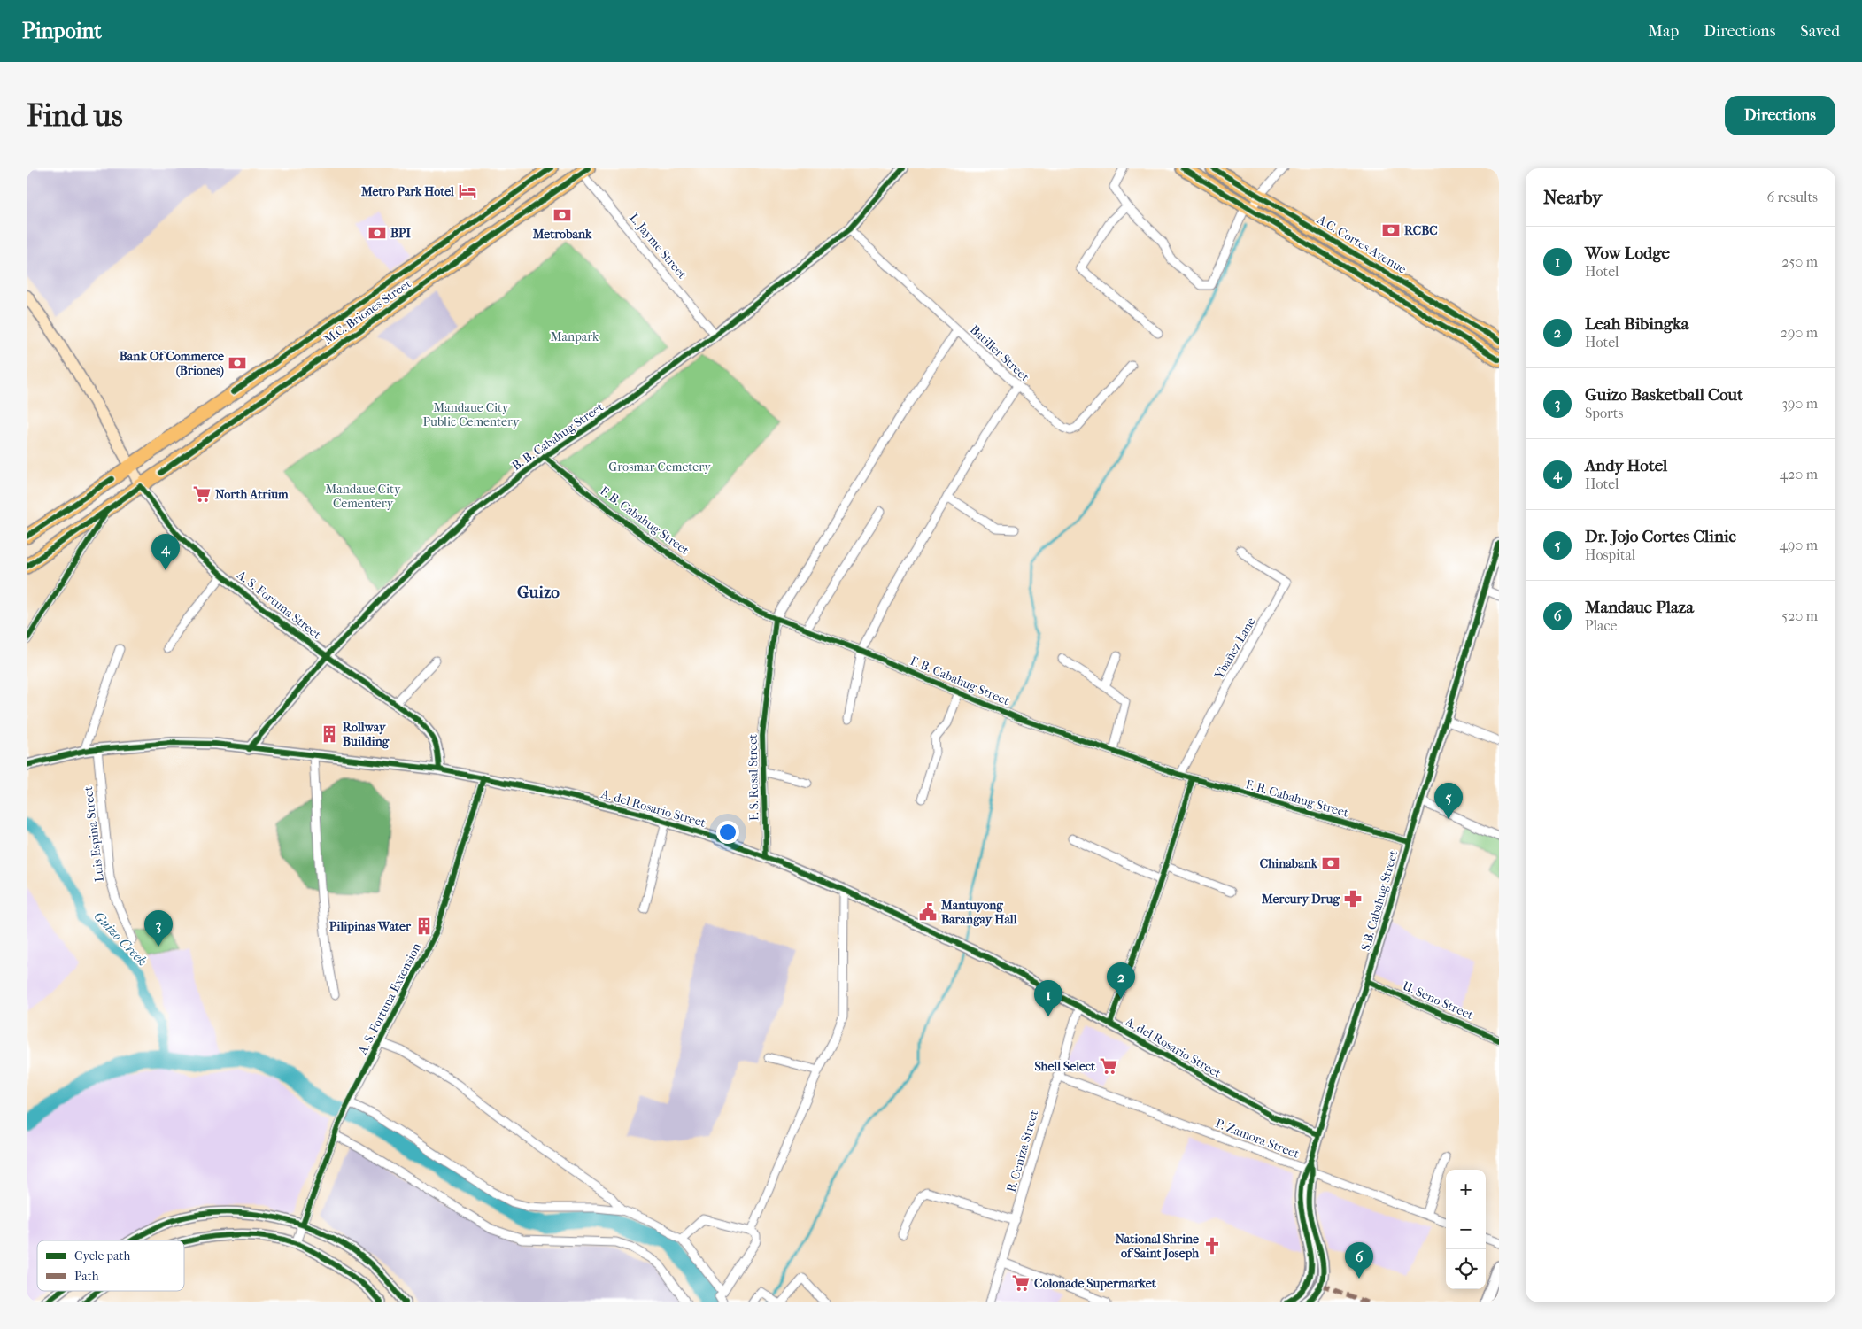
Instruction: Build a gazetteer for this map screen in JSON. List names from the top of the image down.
{
  "streets": {
    "main road": ["A.C. Cortes Avenue", "M.C. Briones Street", "A. S. Fortuna Street"],
    "street": [
      "L. Jayme Street",
      "Batiller Street",
      "B. B. Cabahug Street",
      "F. B. Cabahug Street",
      "Ybañez Lane",
      "F. S. Rosal Street",
      "A. del Rosario Street",
      "Luis Espina Street",
      "S.B. Cabahug Street",
      "A. S. Fortuna Extension",
      "U. Seno Street",
      "P. Zamora Street",
      "B. Ceniza Street"
    ]
  },
  "crossings": [
    ["L. Jayme Street", "M.C. Briones Street"],
    ["L. Jayme Street", "B. B. Cabahug Street"],
    ["M.C. Briones Street", "A. S. Fortuna Street"],
    ["Batiller Street", "B. B. Cabahug Street"],
    ["B. B. Cabahug Street", "F. B. Cabahug Street"],
    ["B. B. Cabahug Street", "A. S. Fortuna Street"],
    ["B. B. Cabahug Street", "A. del Rosario Street"],
    ["F. B. Cabahug Street", "Ybañez Lane"],
    ["F. B. Cabahug Street", "F. S. Rosal Street"],
    ["F. B. Cabahug Street", "S.B. Cabahug Street"],
    ["A. S. Fortuna Street", "A. del Rosario Street"],
    ["F. S. Rosal Street", "A. del Rosario Street"],
    ["A. del Rosario Street", "Luis Espina Street"],
    ["A. del Rosario Street", "S.B. Cabahug Street"],
    ["A. del Rosario Street", "A. S. Fortuna Extension"],
    ["A. del Rosario Street", "B. Ceniza Street"],
    ["S.B. Cabahug Street", "U. Seno Street"],
    ["S.B. Cabahug Street", "P. Zamora Street"],
    ["P. Zamora Street", "B. Ceniza Street"]
  ],
  "districts": ["Guizo"],
  "water": ["Guizo Creek"],
  "parks": [
    "Manpark",
    "Mandaue City Public Cementery",
    "Grosmar Cemetery",
    "Mandaue City Cementery"
  ],
  "places": {
    "hotel": ["Metro Park Hotel"],
    "bank": [
      "Metrobank",
      "RCBC",
      "BPI",
      "Bank Of Commerce (Briones)",
      "Chinabank"
    ],
    "supermarket": ["North Atrium", "Shell Select", "Colonade Supermarket"],
    "building": ["Rollway Building", "Pilipinas Water"],
    "pharmacy": ["Mercury Drug"],
    "public building": ["Mantuyong Barangay Hall"],
    "church": ["National Shrine of Saint Joseph"]
  },
  "legend": ["Cycle path", "Path"],
  "page": {
    "header": "Pinpoint",
    "nav": ["Map", "Directions", "Saved"],
    "buttons": "Directions",
    "title": "Find us",
    "heading": ["Nearby", "6 results"],
    "list": [
      {
        "mark": "1",
        "name": "Wow Lodge",
        "note": "Hotel",
        "value": "250 m"
      },
      {
        "mark": "2",
        "name": "Leah Bibingka",
        "note": "Hotel",
        "value": "290 m"
      },
      {
        "mark": "3",
        "name": "Guizo Basketball Cout",
        "note": "Sports",
        "value": "390 m"
      },
      {
        "mark": "4",
        "name": "Andy Hotel",
        "note": "Hotel",
        "value": "420 m"
      },
      {
        "mark": "5",
        "name": "Dr. Jojo Cortes Clinic",
        "note": "Hospital",
        "value": "490 m"
      },
      {
        "mark": "6",
        "name": "Mandaue Plaza",
        "note": "Place",
        "value": "520 m"
      }
    ],
    "pins": [
      "4",
      "5",
      "3",
      "2",
      "1",
      "6"
    ],
    "map_buttons": ["+", "−"]
  }
}
